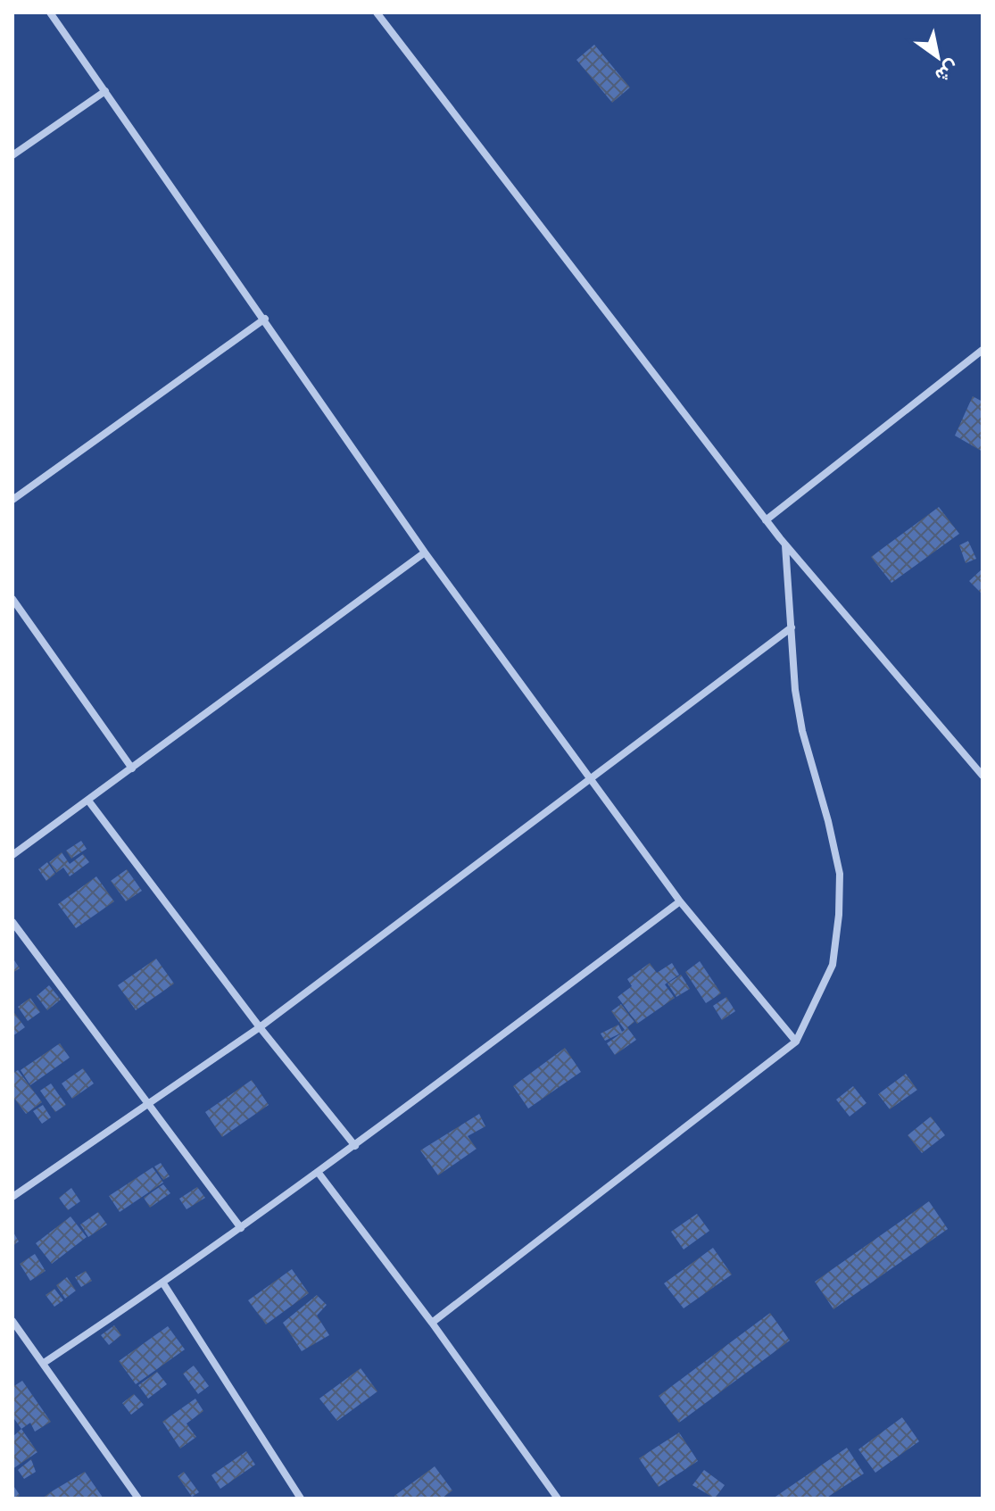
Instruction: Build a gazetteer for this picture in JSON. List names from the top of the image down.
{
  "north": "bottom right"
}
